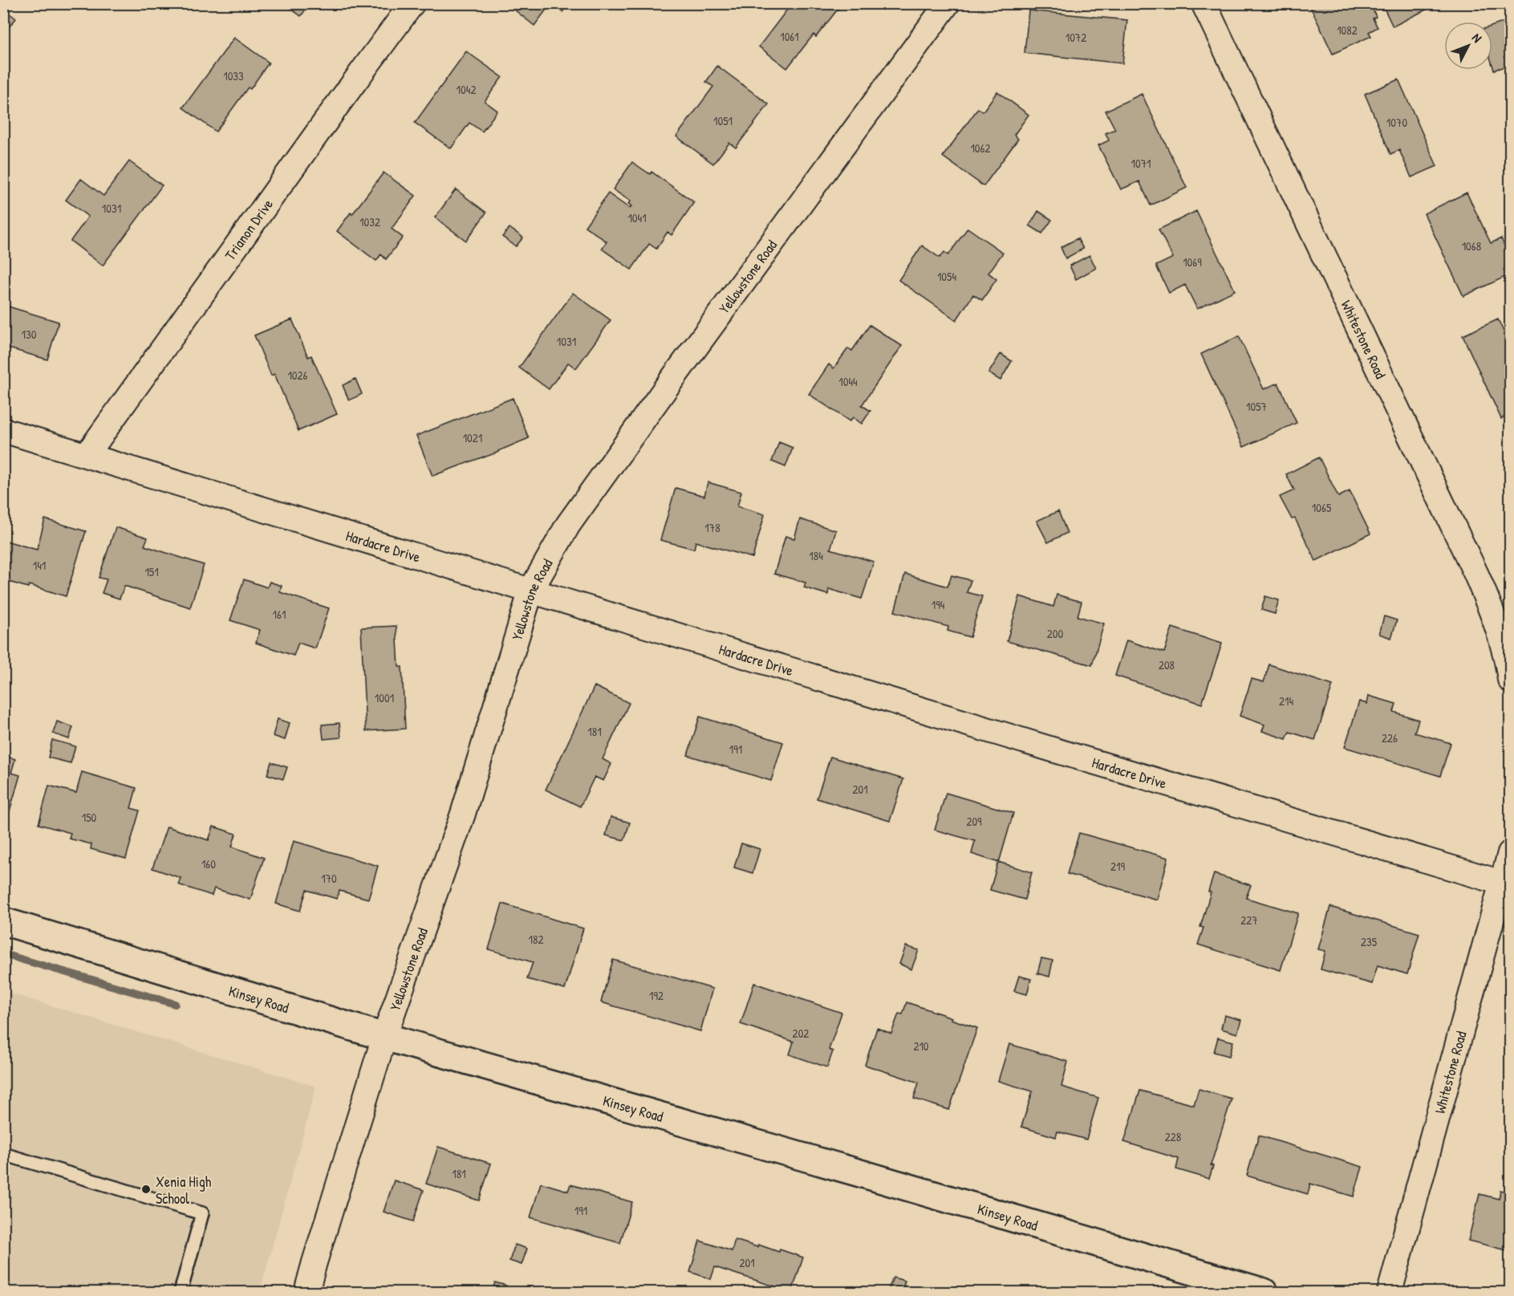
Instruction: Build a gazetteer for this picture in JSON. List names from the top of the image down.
{
  "streets": {
    "street": [
      "Trianon Drive",
      "Yellowstone Road",
      "Whitestone Road",
      "Hardacre Drive",
      "Kinsey Road"
    ]
  },
  "crossings": [
    ["Trianon Drive", "Hardacre Drive"],
    ["Yellowstone Road", "Hardacre Drive"],
    ["Yellowstone Road", "Kinsey Road"],
    ["Whitestone Road", "Hardacre Drive"]
  ],
  "places": ["Xenia High School"],
  "house_numbers": [
    "1082",
    "1061",
    "1072",
    "1033",
    "1042",
    "1051",
    "1070",
    "1062",
    "1071",
    "1031",
    "1041",
    "1032",
    "1068",
    "1069",
    "1054",
    "130",
    "1031",
    "1026",
    "1044",
    "1057",
    "1021",
    "1065",
    "178",
    "184",
    "141",
    "151",
    "194",
    "161",
    "200",
    "208",
    "1001",
    "214",
    "181",
    "226",
    "191",
    "201",
    "150",
    "209",
    "160",
    "219",
    "170",
    "227",
    "182",
    "235",
    "192",
    "202",
    "210",
    "228",
    "181",
    "191",
    "201"
  ],
  "north": "top right"
}
